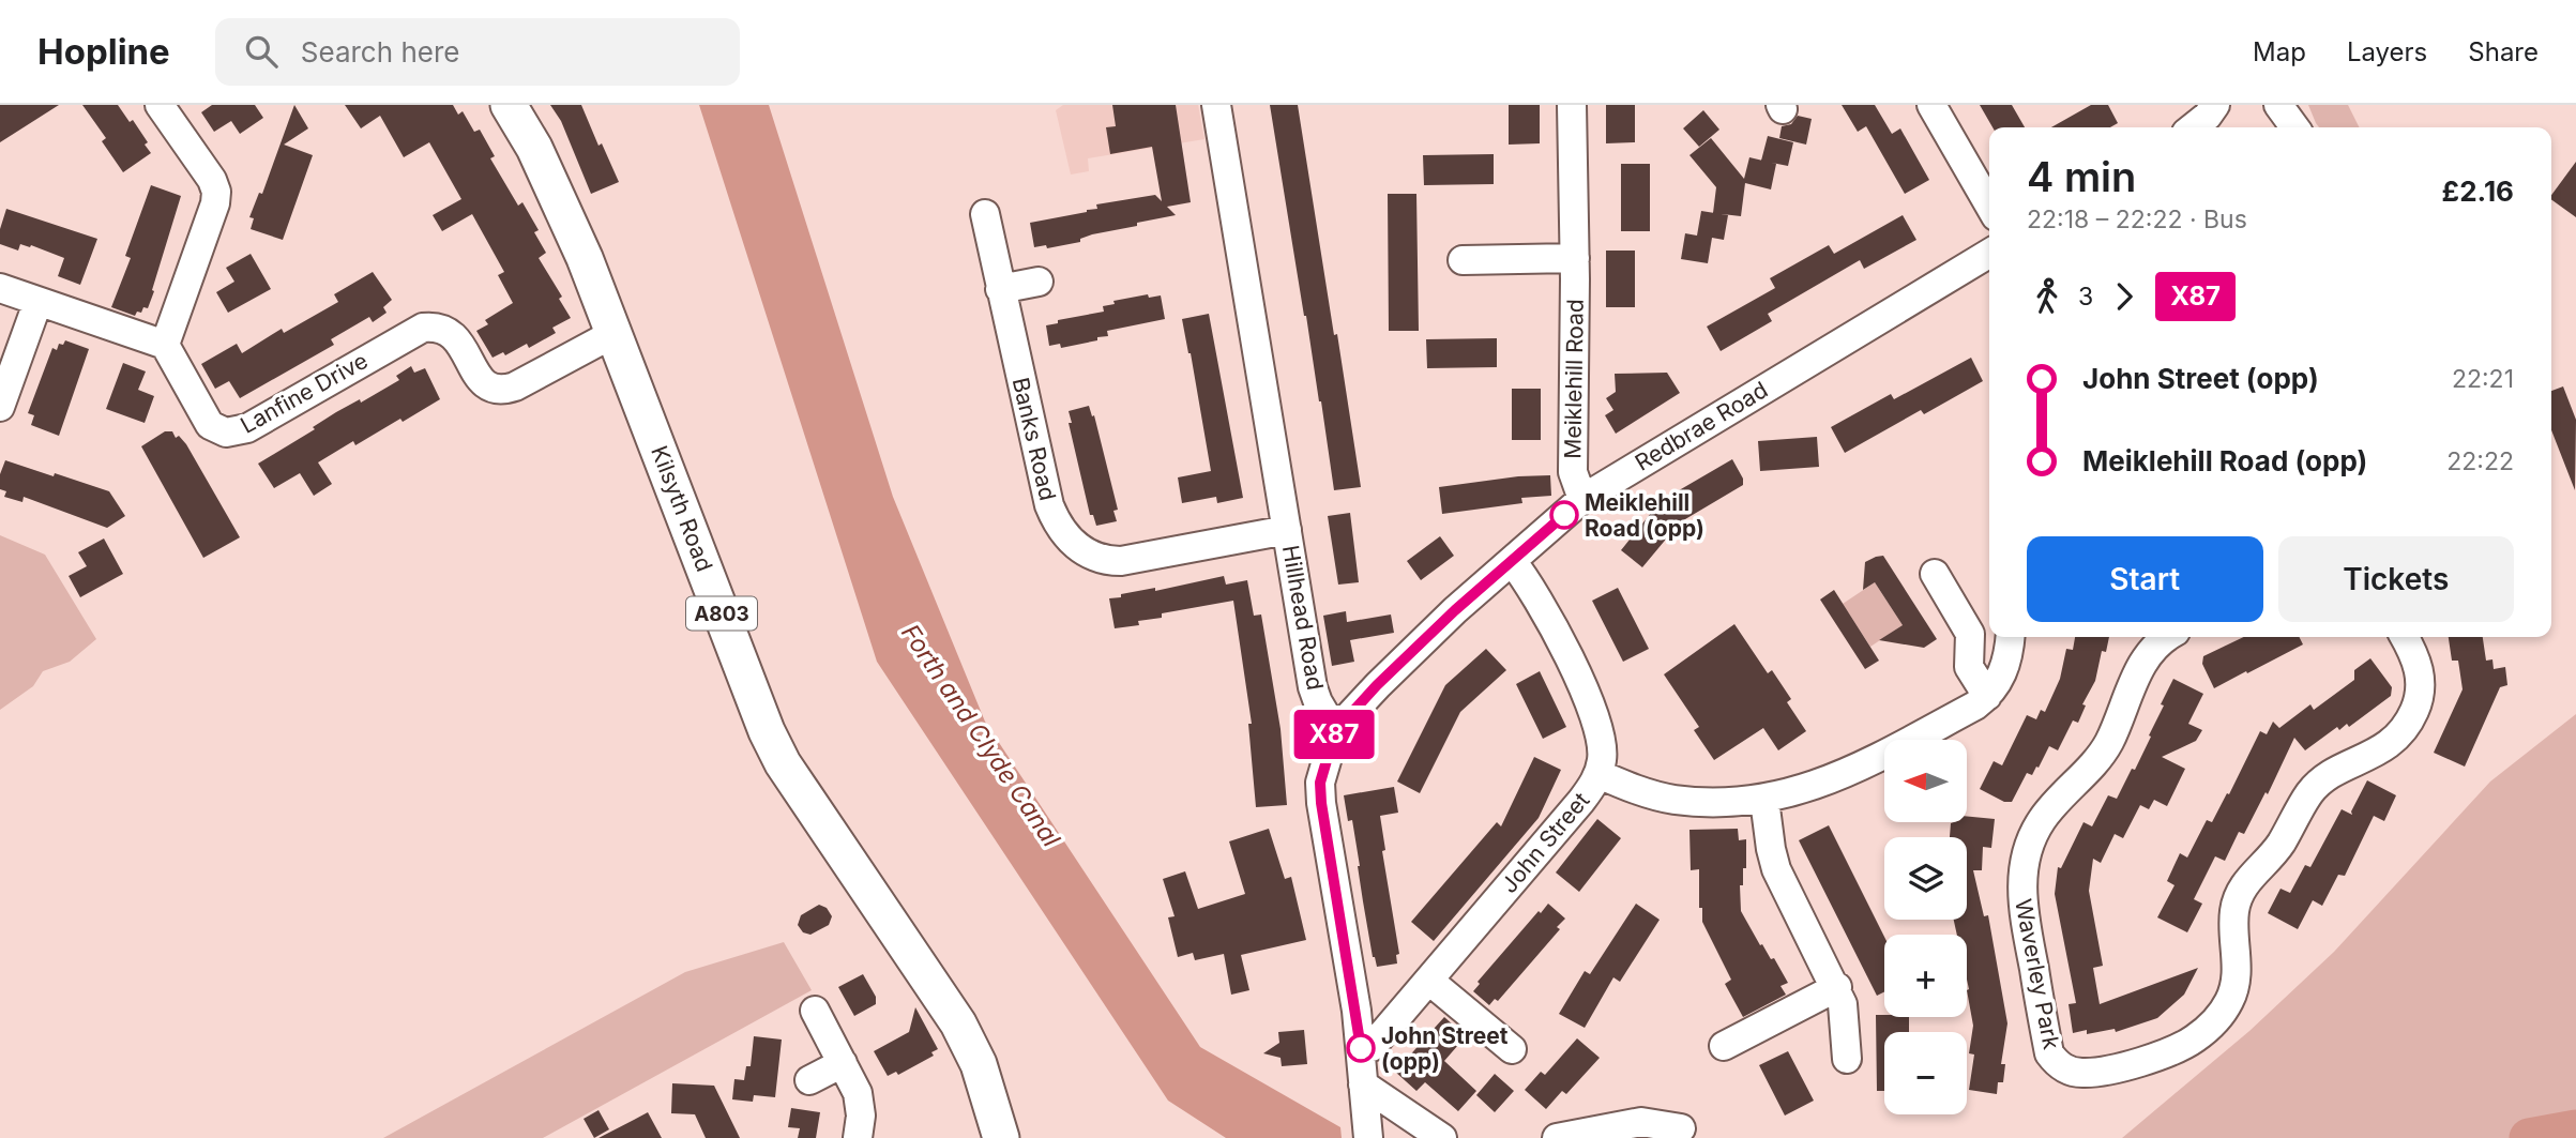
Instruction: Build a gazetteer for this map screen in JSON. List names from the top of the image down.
{
  "streets": {
    "main road": ["Kilsyth Road", "A803"],
    "street": [
      "Meiklehill Road",
      "Lanfine Drive",
      "Redbrae Road",
      "Banks Road",
      "Hillhead Road",
      "John Street",
      "Waverley Park"
    ]
  },
  "crossings": [
    ["Meiklehill Road", "Redbrae Road"],
    ["Lanfine Drive", "Kilsyth Road"],
    ["Redbrae Road", "Hillhead Road"],
    ["Redbrae Road", "John Street"],
    ["Banks Road", "Hillhead Road"]
  ],
  "water": ["Forth and Clyde Canal"],
  "places": ["Meiklehill Road (opp)", "John Street (opp)"],
  "lines": ["bus line X87"],
  "north": "left",
  "page": {
    "header": "Hopline",
    "search": "Search here",
    "nav": ["Map", "Layers", "Share"],
    "on_map": "X87",
    "heading": ["4 min", "22:18 – 22:22 · Bus", "£2.16"],
    "legs": ["3", "X87"],
    "list": [
      {
        "name": "John Street (opp)",
        "value": "22:21"
      },
      {
        "name": "Meiklehill Road (opp)",
        "value": "22:22"
      }
    ],
    "buttons": ["Start", "Tickets"],
    "map_buttons": ["+", "−"]
  }
}
